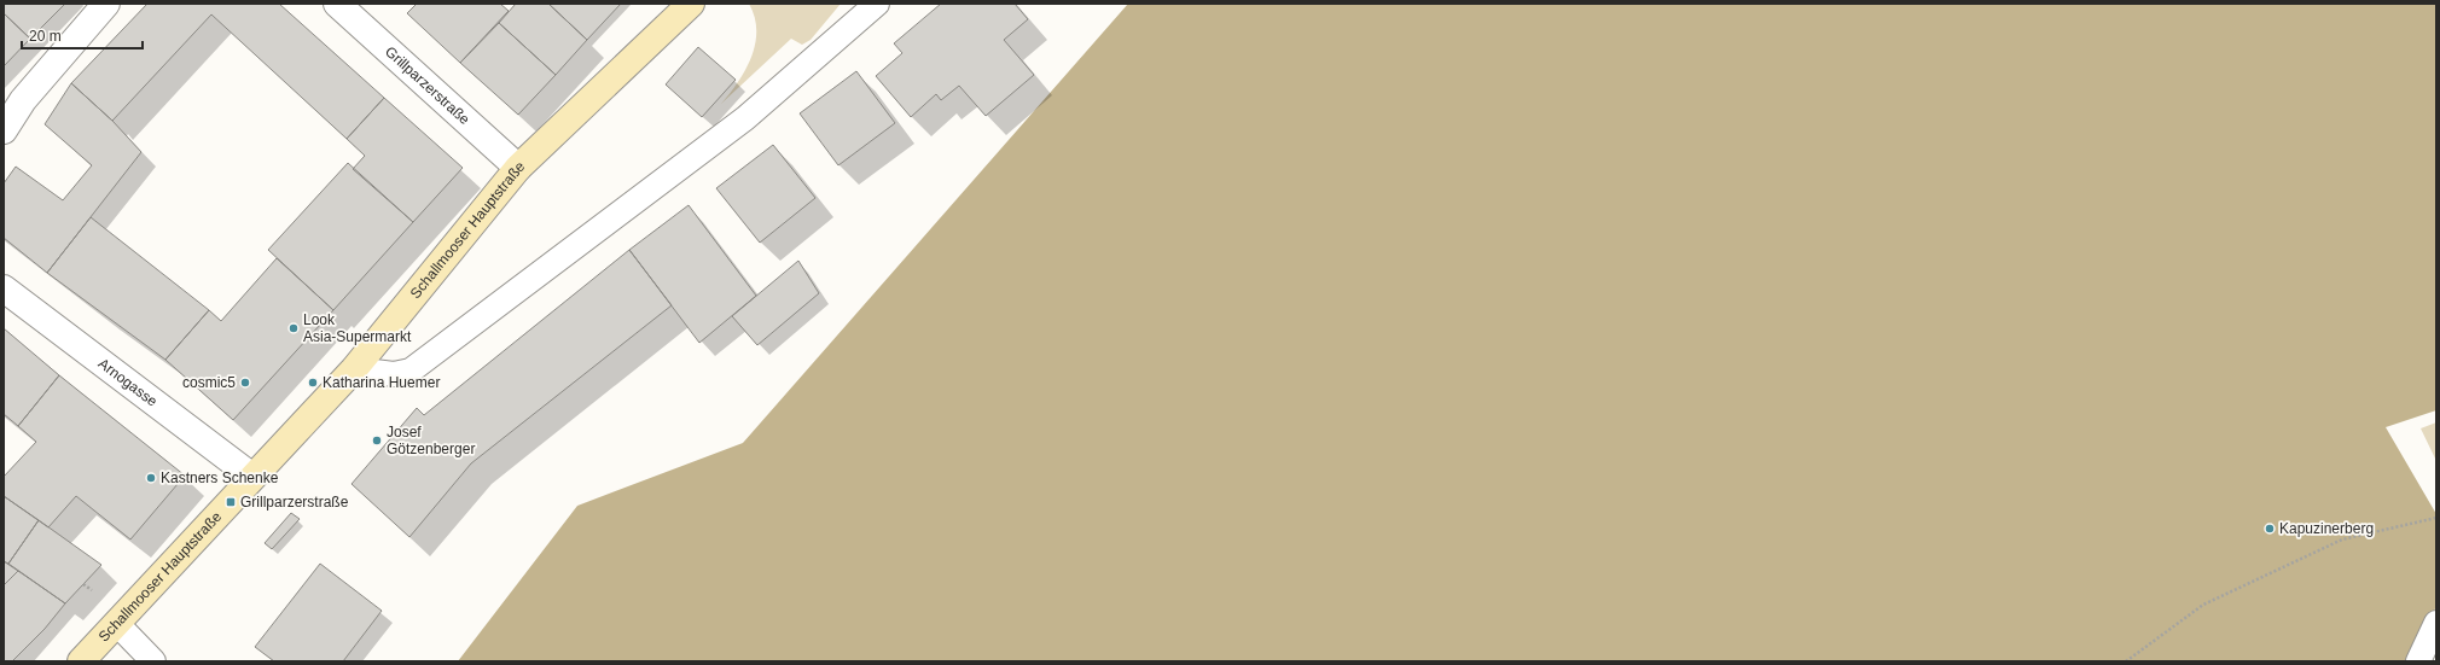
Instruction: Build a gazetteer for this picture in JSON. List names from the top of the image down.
{
  "streets": {
    "street": ["Grillparzerstraße", "Schallmooser Hauptstraße", "Arnogasse"]
  },
  "crossings": [
    ["Grillparzerstraße", "Schallmooser Hauptstraße"],
    ["Schallmooser Hauptstraße", "Arnogasse"]
  ],
  "places": {
    "other": [
      "Look Asia-Supermarkt",
      "cosmic5",
      "Katharina Huemer",
      "Josef Götzenberger",
      "Kastners Schenke",
      "Kapuzinerberg"
    ],
    "transit": ["Grillparzerstraße"]
  },
  "scale_bar": "20 m"
}
